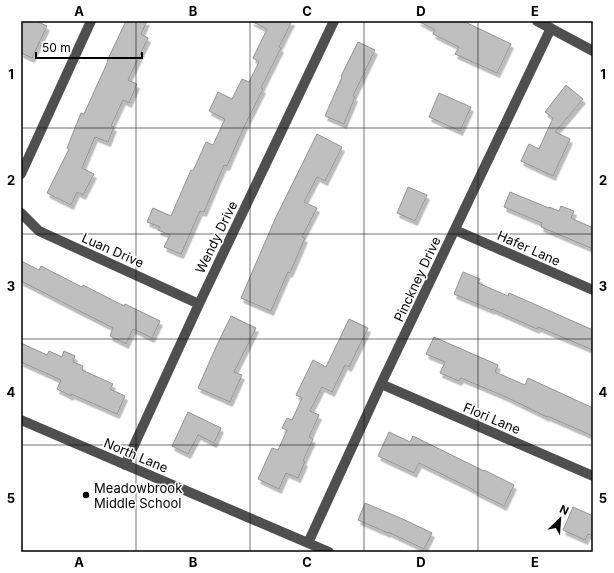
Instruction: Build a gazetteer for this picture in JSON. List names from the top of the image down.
{
  "streets": {
    "street": [
      "Wendy Drive",
      "Hafer Lane",
      "Luan Drive",
      "Pinckney Drive",
      "Flori Lane",
      "North Lane"
    ]
  },
  "crossings": [
    ["Wendy Drive", "Luan Drive"],
    ["Wendy Drive", "North Lane"],
    ["Hafer Lane", "Pinckney Drive"],
    ["Pinckney Drive", "Flori Lane"],
    ["Pinckney Drive", "North Lane"]
  ],
  "places": ["Meadowbrook Middle School"],
  "scale_bar": "50 m",
  "north": "top right",
  "grid": {
    "columns": [
      "A",
      "B",
      "C",
      "D",
      "E"
    ],
    "rows": [
      "1",
      "2",
      "3",
      "4",
      "5"
    ]
  }
}
